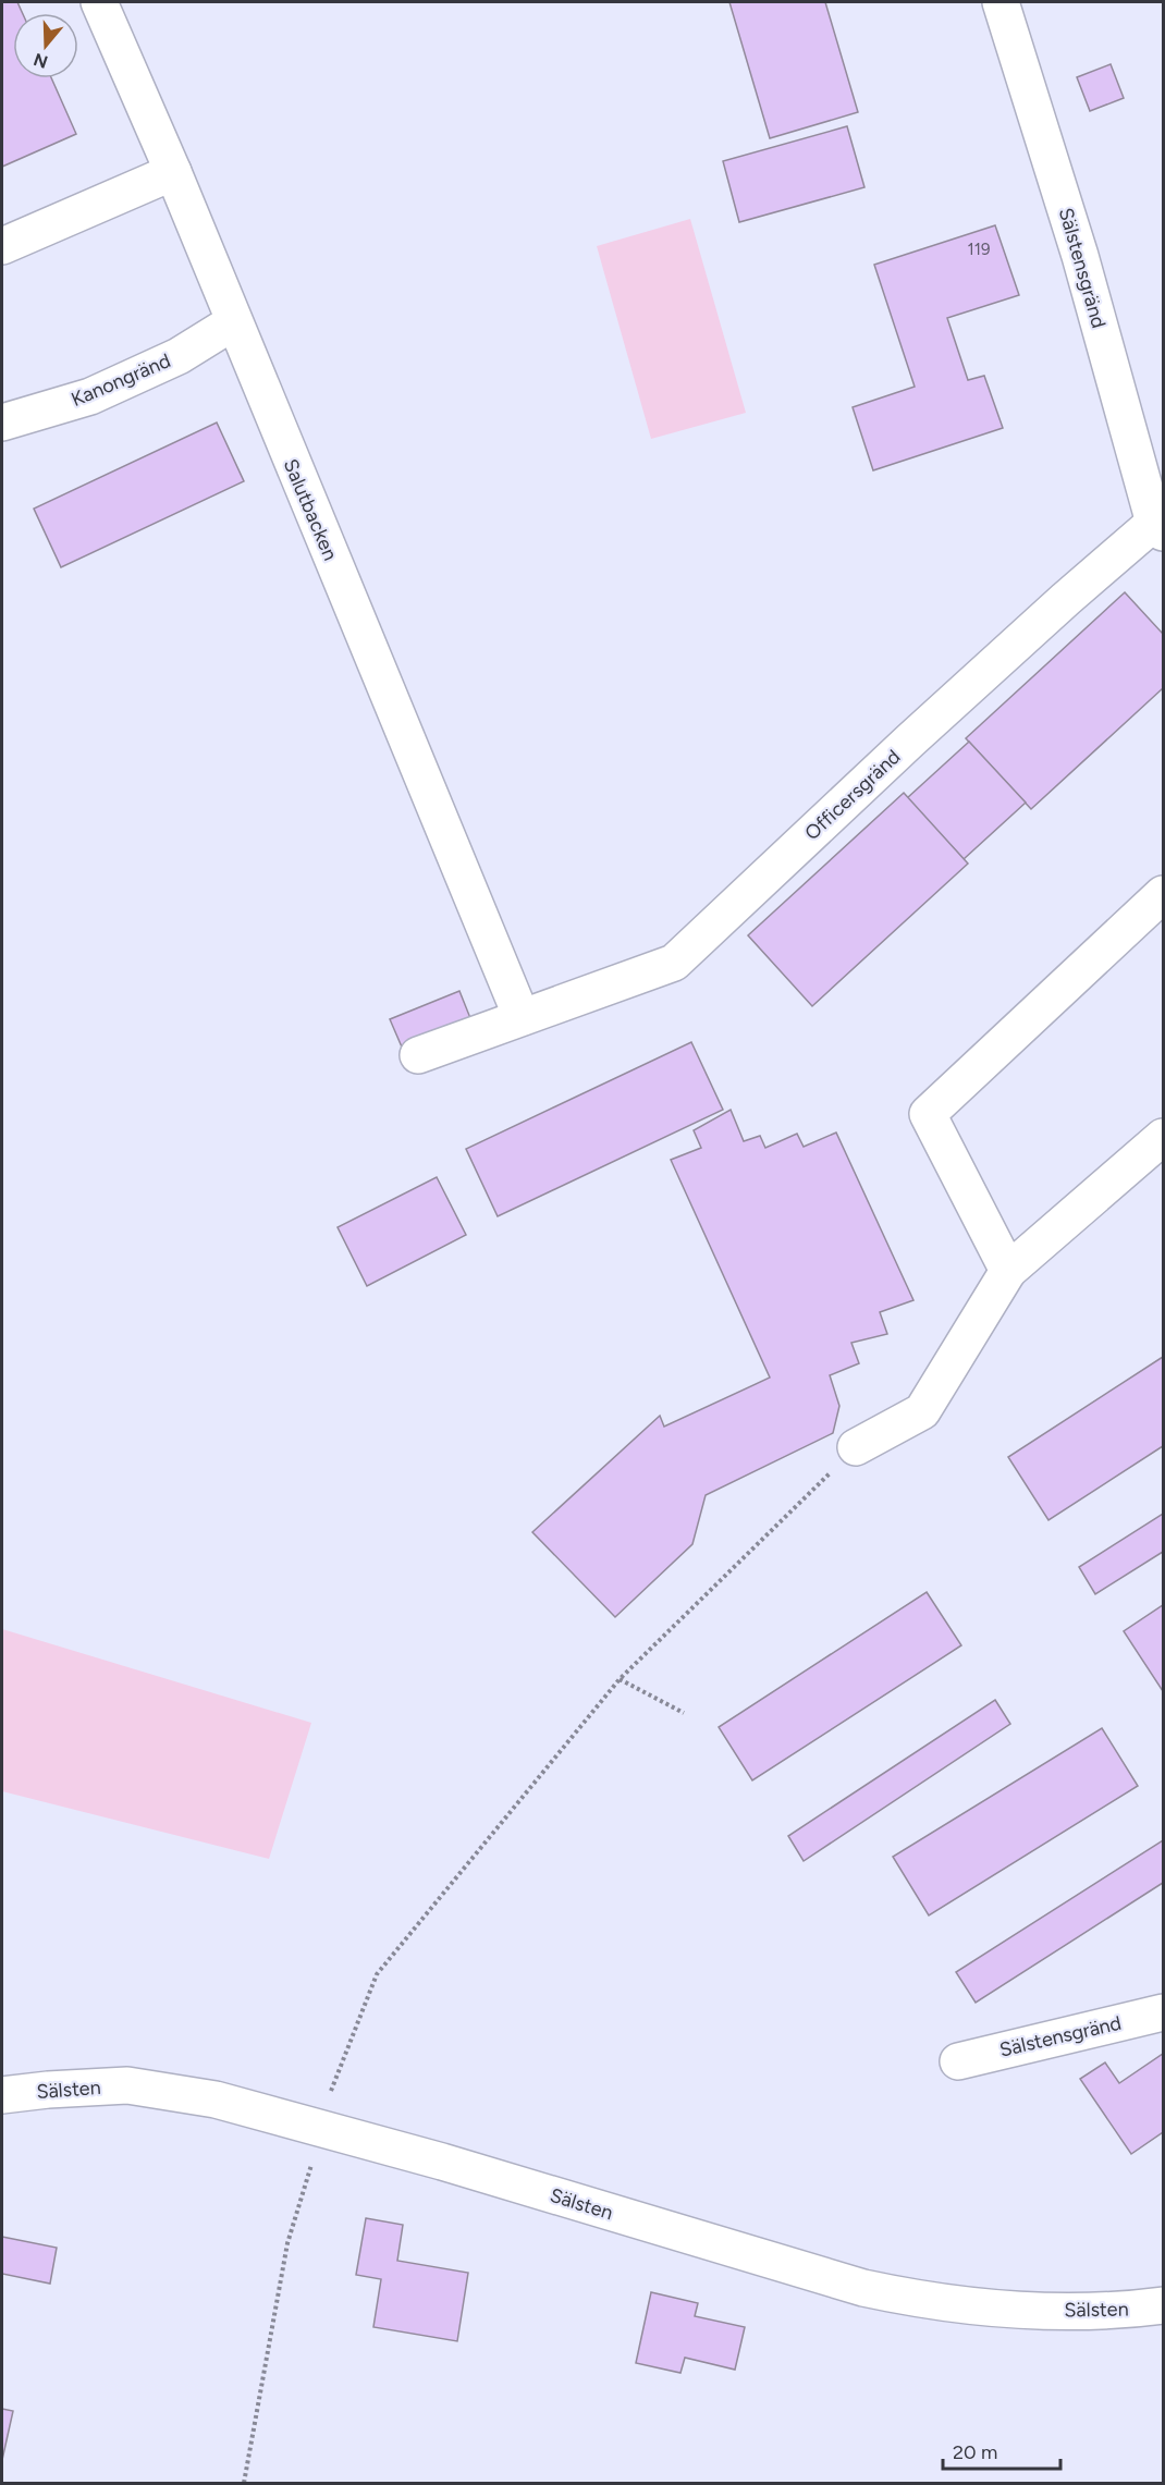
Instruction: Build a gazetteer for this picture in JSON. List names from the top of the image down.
{
  "streets": {
    "street": [
      "Sälstensgränd",
      "Kanongränd",
      "Salutbacken",
      "Officersgränd",
      "Sälsten"
    ]
  },
  "crossings": [
    ["Sälstensgränd", "Officersgränd"],
    ["Kanongränd", "Salutbacken"],
    ["Salutbacken", "Officersgränd"]
  ],
  "house_numbers": ["119"],
  "scale_bar": "20 m",
  "north": "bottom"
}
